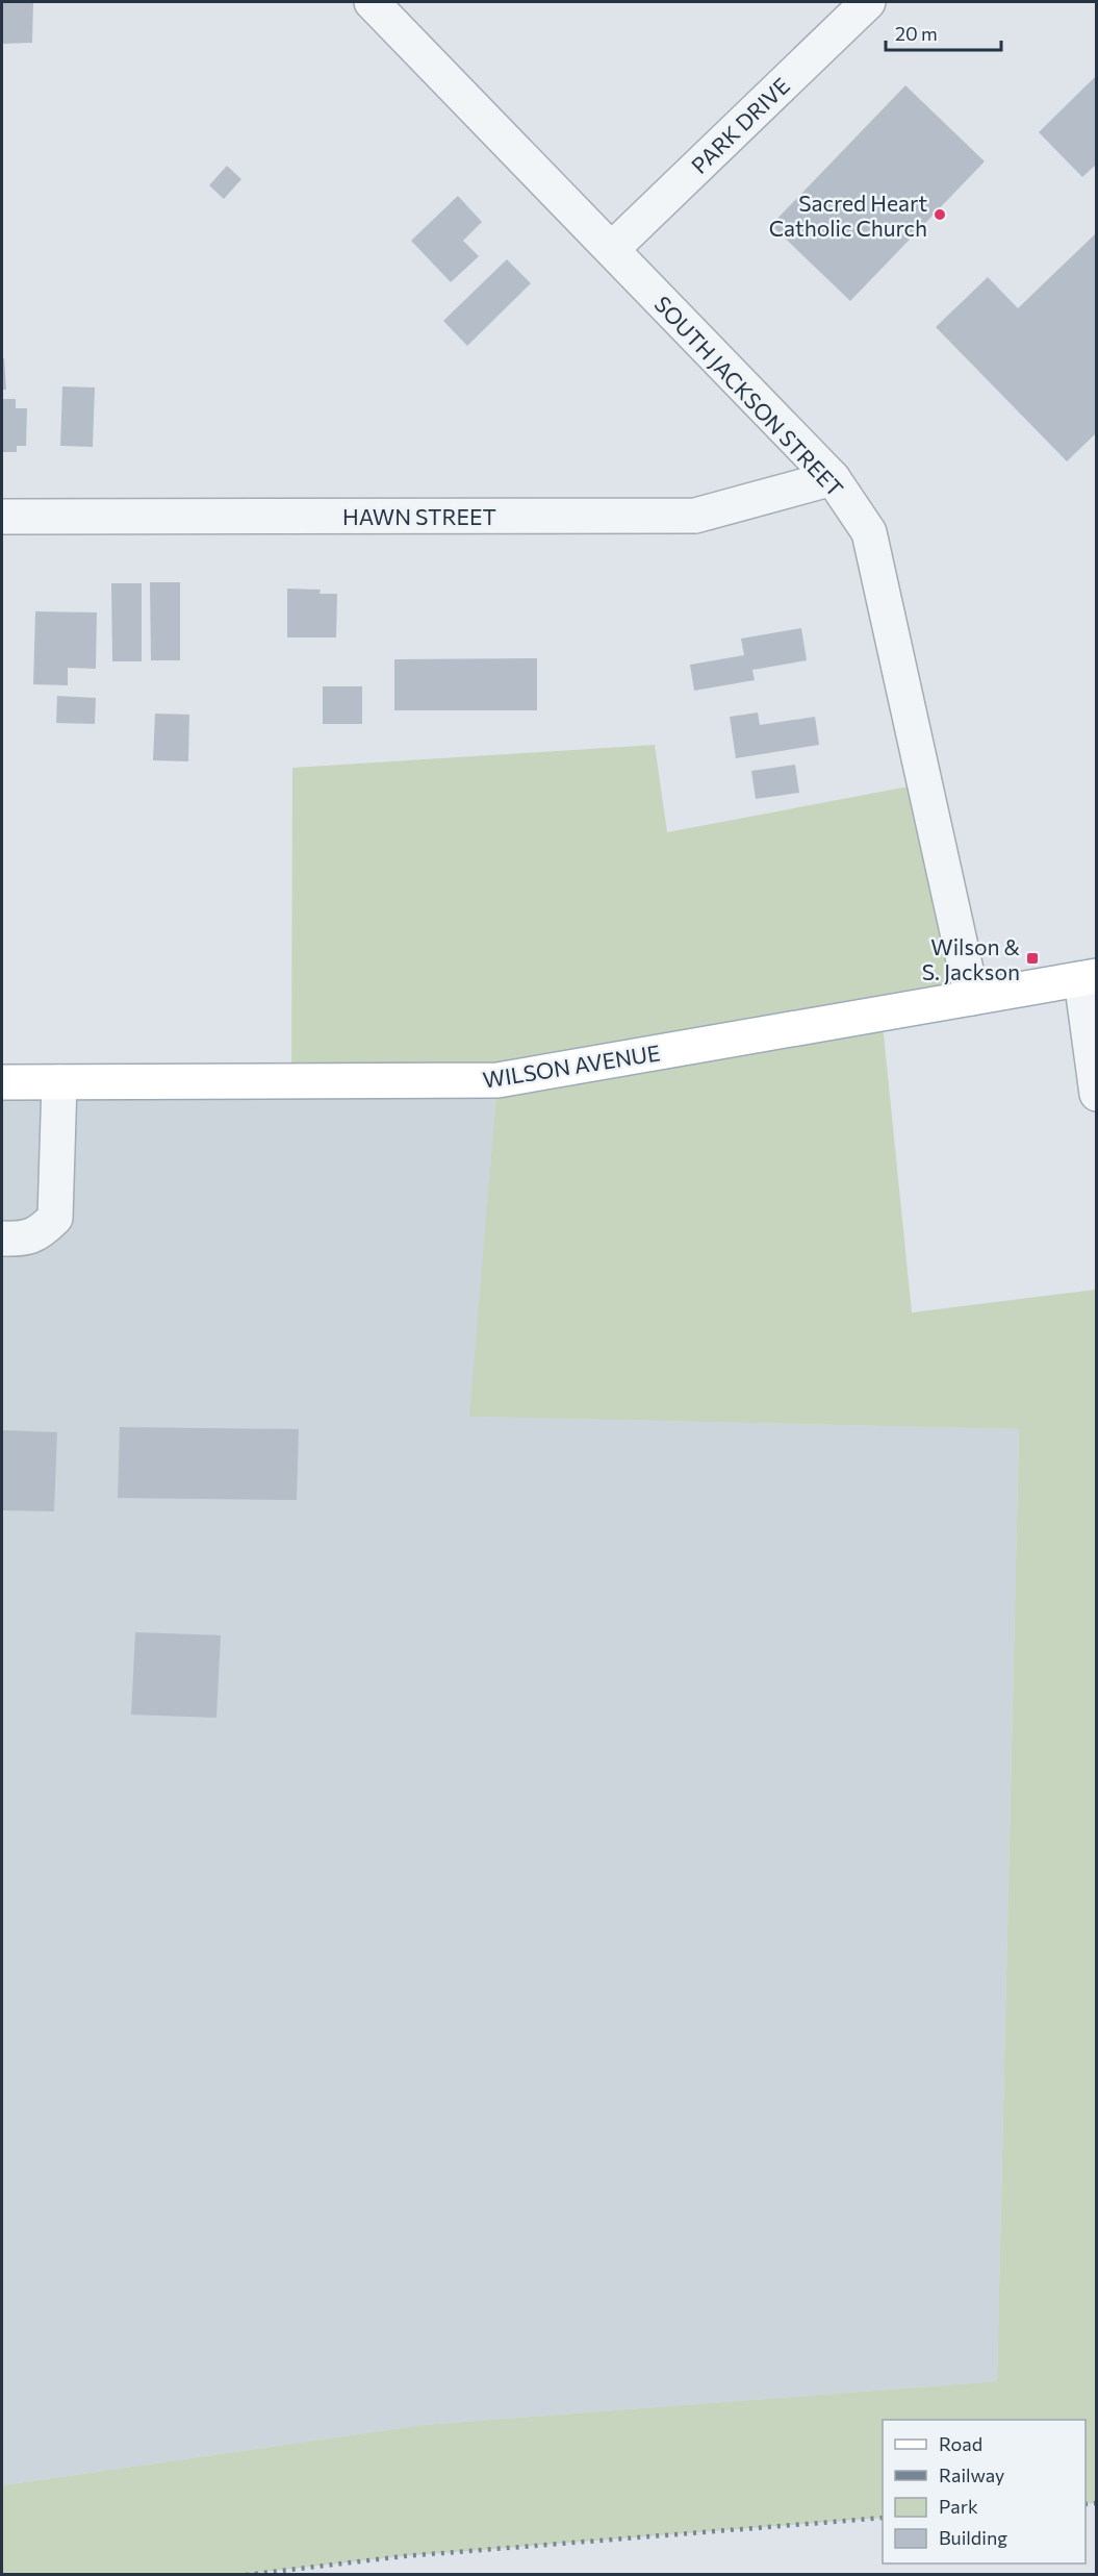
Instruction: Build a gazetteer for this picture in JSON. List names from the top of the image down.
{
  "streets": {
    "main road": ["WILSON AVENUE"],
    "street": ["PARK DRIVE", "SOUTH JACKSON STREET", "HAWN STREET"]
  },
  "crossings": [
    ["PARK DRIVE", "SOUTH JACKSON STREET"],
    ["SOUTH JACKSON STREET", "HAWN STREET"],
    ["SOUTH JACKSON STREET", "WILSON AVENUE"]
  ],
  "places": {
    "other": ["Sacred Heart Catholic Church"],
    "transit": ["Wilson & S. Jackson"]
  },
  "legend": [
    "Road",
    "Railway",
    "Park",
    "Building"
  ],
  "scale_bar": "20 m"
}
